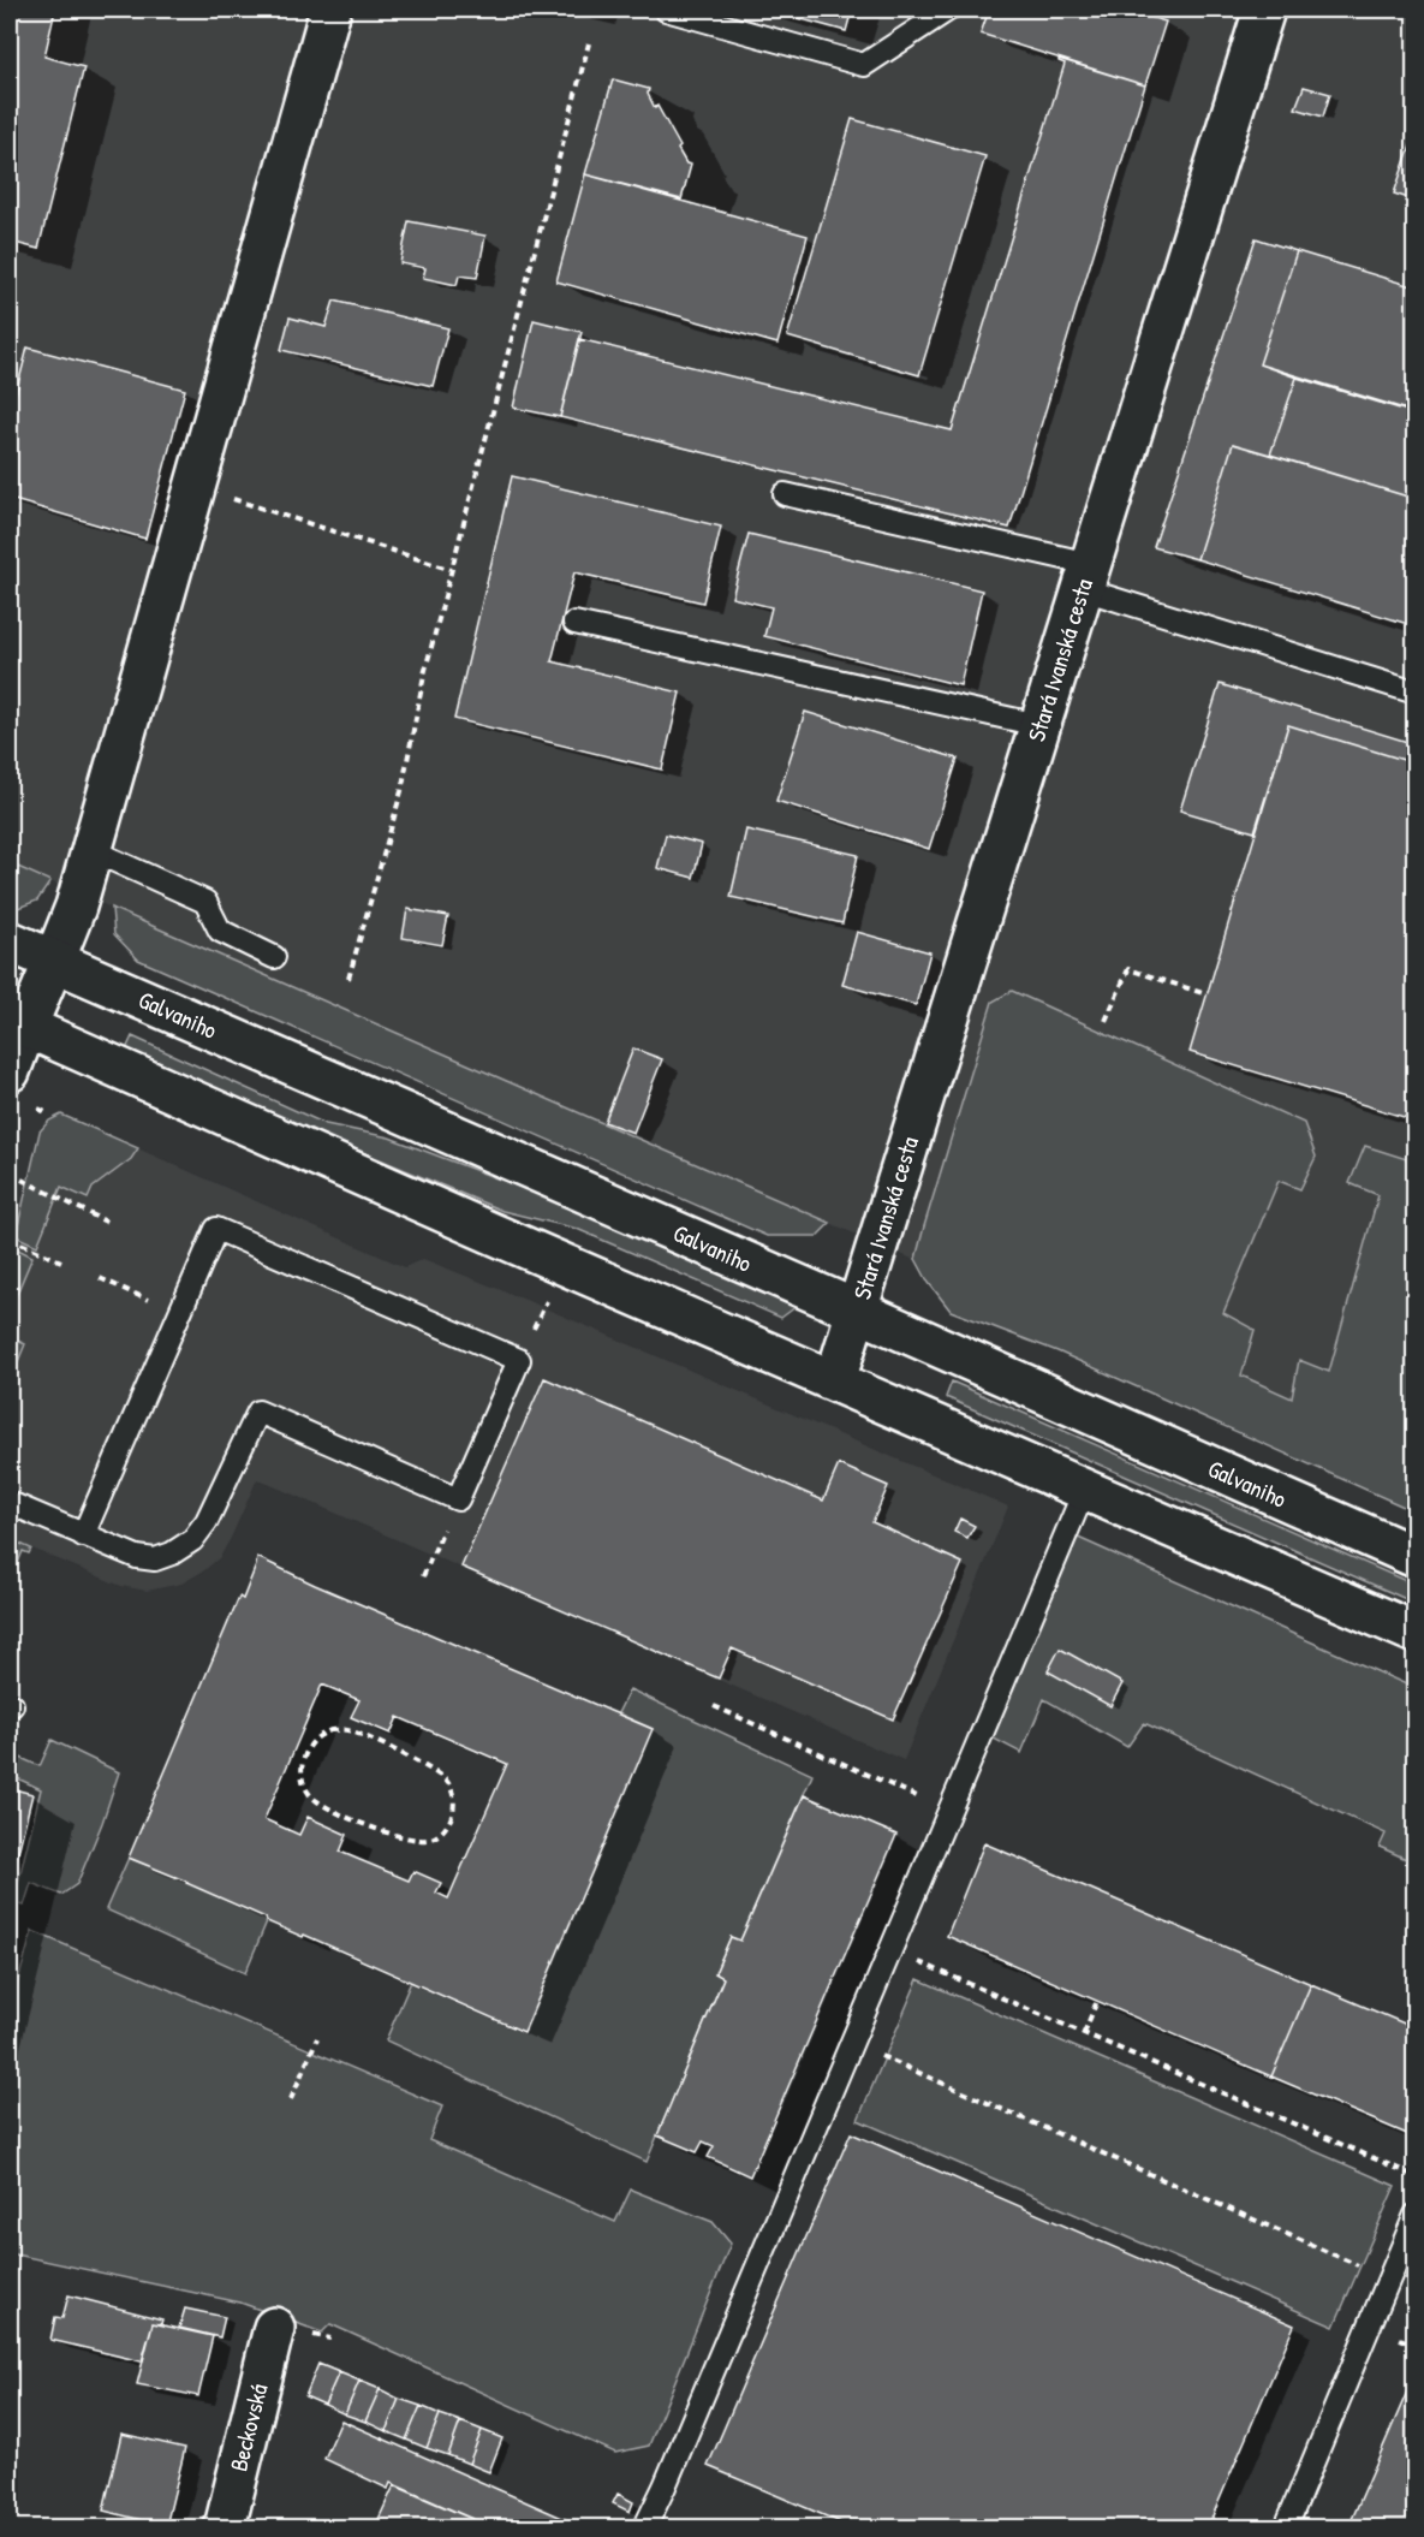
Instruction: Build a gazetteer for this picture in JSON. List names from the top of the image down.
{
  "streets": {
    "main road": ["Stará Ivanská cesta", "Galvaniho", "Beckovská"]
  },
  "crossings": [
    ["Stará Ivanská cesta", "Galvaniho"]
  ]
}
